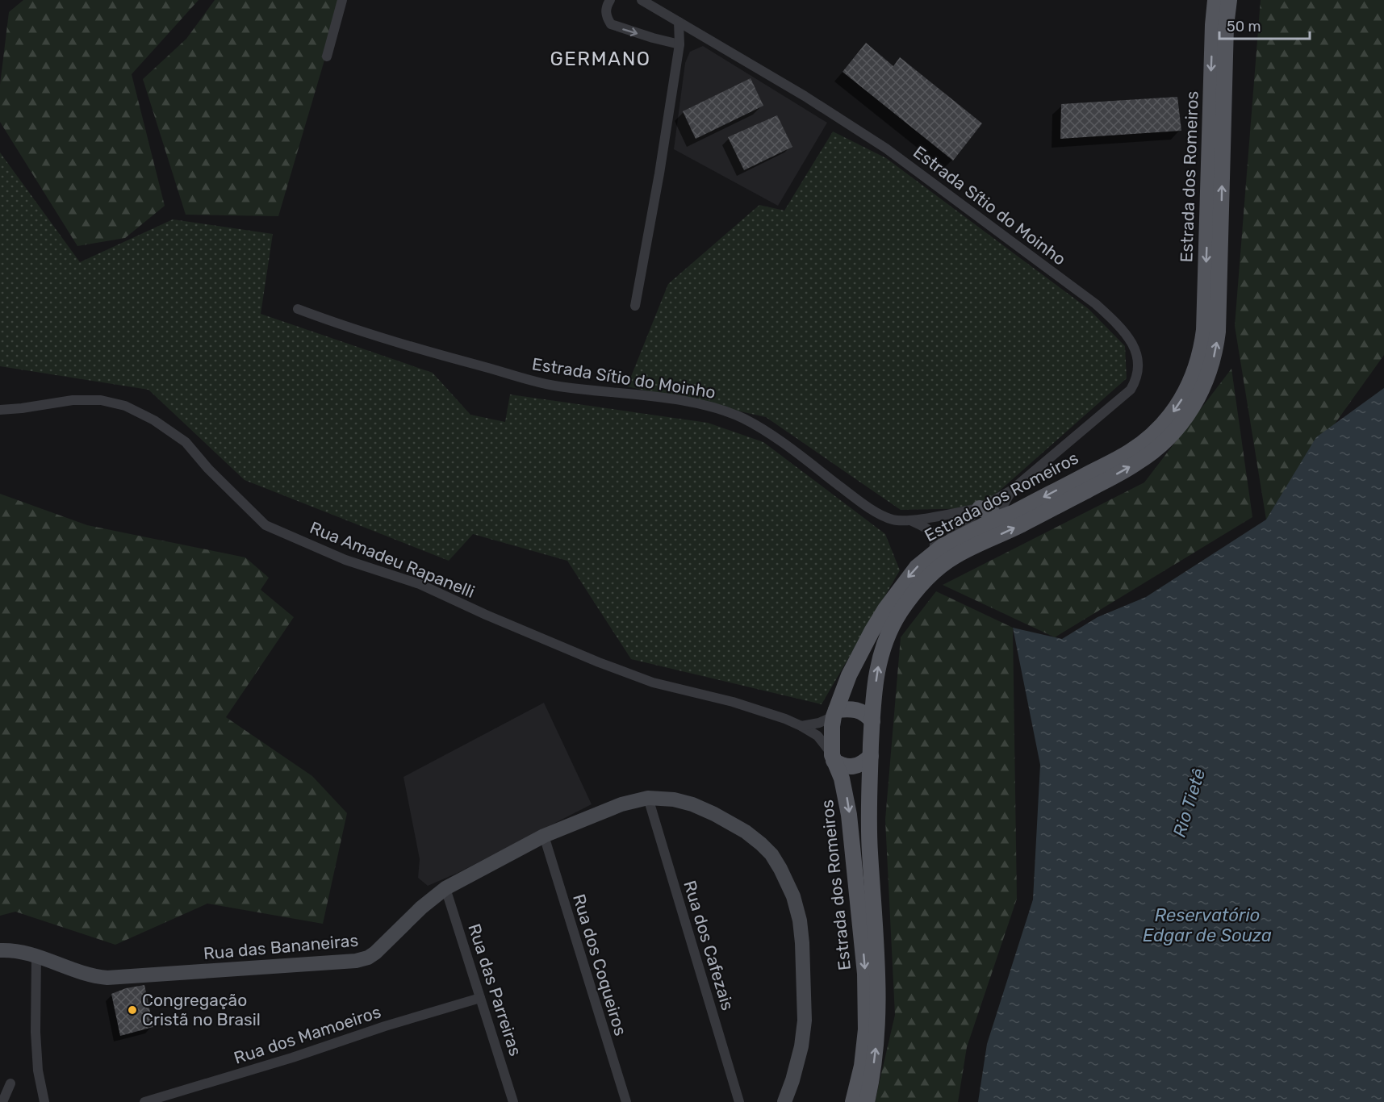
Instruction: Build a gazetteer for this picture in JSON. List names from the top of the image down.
{
  "streets": {
    "main road": ["Estrada dos Romeiros"],
    "street": [
      "Estrada Sítio do Moinho",
      "Rua Amadeu Rapanelli",
      "Rua dos Cafezais",
      "Rua das Bananeiras",
      "Rua dos Coqueiros",
      "Rua das Parreiras",
      "Rua dos Mamoeiros"
    ]
  },
  "crossings": [
    ["Estrada dos Romeiros", "Rua Amadeu Rapanelli"],
    ["Rua dos Cafezais", "Rua das Bananeiras"],
    ["Rua das Bananeiras", "Rua dos Coqueiros"],
    ["Rua das Bananeiras", "Rua das Parreiras"],
    ["Rua das Parreiras", "Rua dos Mamoeiros"]
  ],
  "districts": ["GERMANO"],
  "water": ["Rio Tietê", "Reservatório Edgar de Souza"],
  "places": ["Congregação Cristã no Brasil"],
  "scale_bar": "50 m"
}
